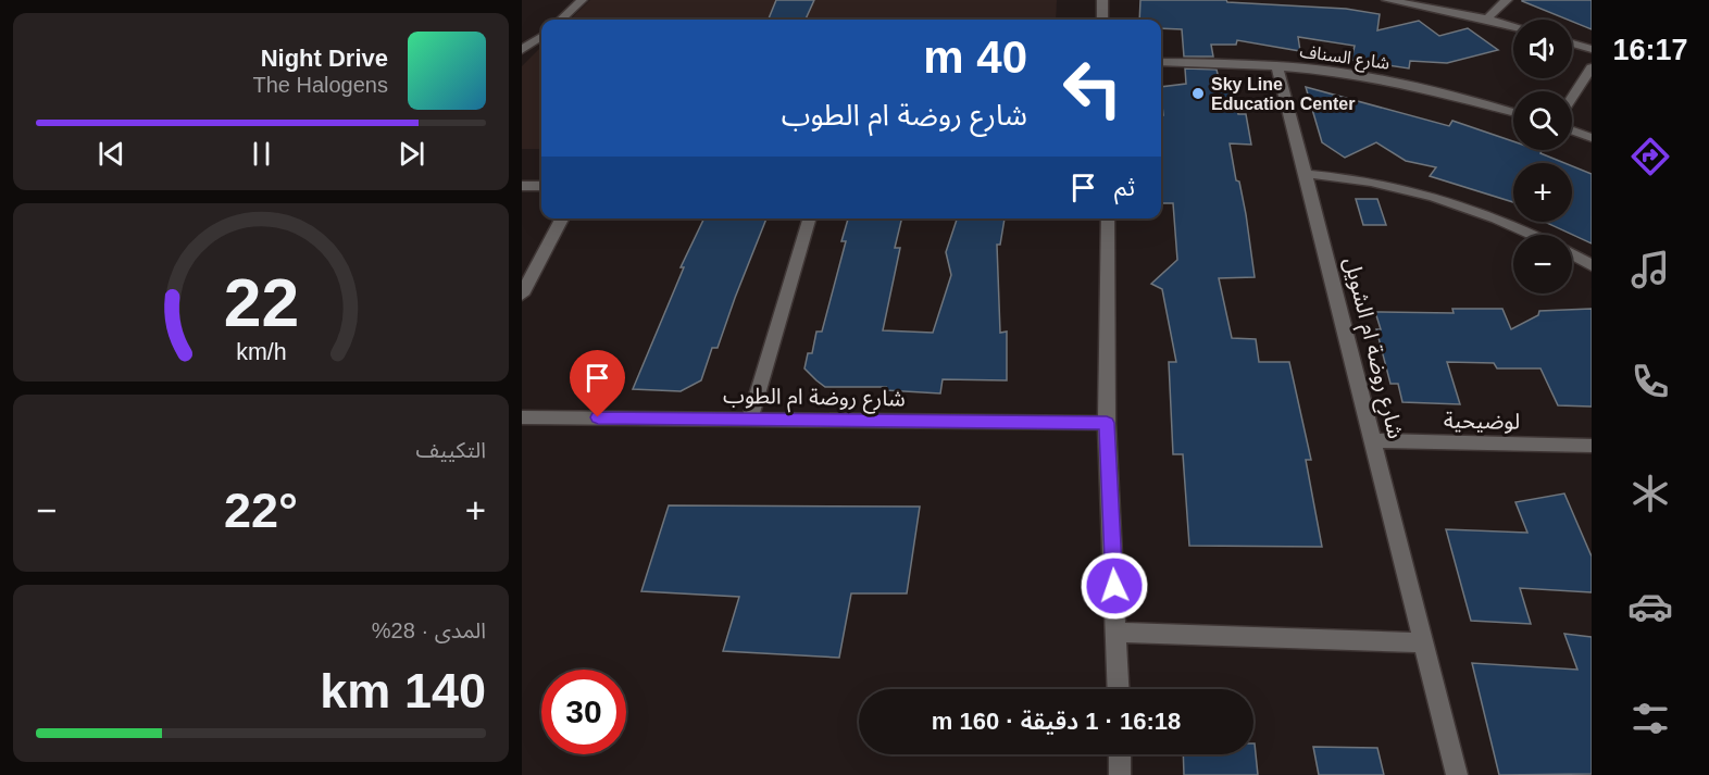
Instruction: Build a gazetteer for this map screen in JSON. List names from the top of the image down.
{
  "streets": {
    "street": [
      "شارع السناف",
      "شارع روضة ام الشويل",
      "شارع روضة ام الطوب",
      "لوضيحية"
    ]
  },
  "crossings": [
    ["شارع السناف", "شارع روضة ام الشويل"],
    ["شارع روضة ام الشويل", "لوضيحية"]
  ],
  "places": ["Sky Line Education Center"],
  "page": {
    "tabs": "16:17",
    "map_buttons": ["+", "−"],
    "turn": ["40 m", "شارع روضة ام الطوب"],
    "song": ["Night Drive", "The Halogens"],
    "then": "ثم",
    "tile": [
      "التكييف",
      ["المدى · 28%", "140 km"]
    ],
    "heat": ["−", "22°", "+"],
    "limit": "30",
    "trip": "16:18 · 1 دقيقة · 160 m",
    "gauge": ["22", "km/h"]
  }
}
